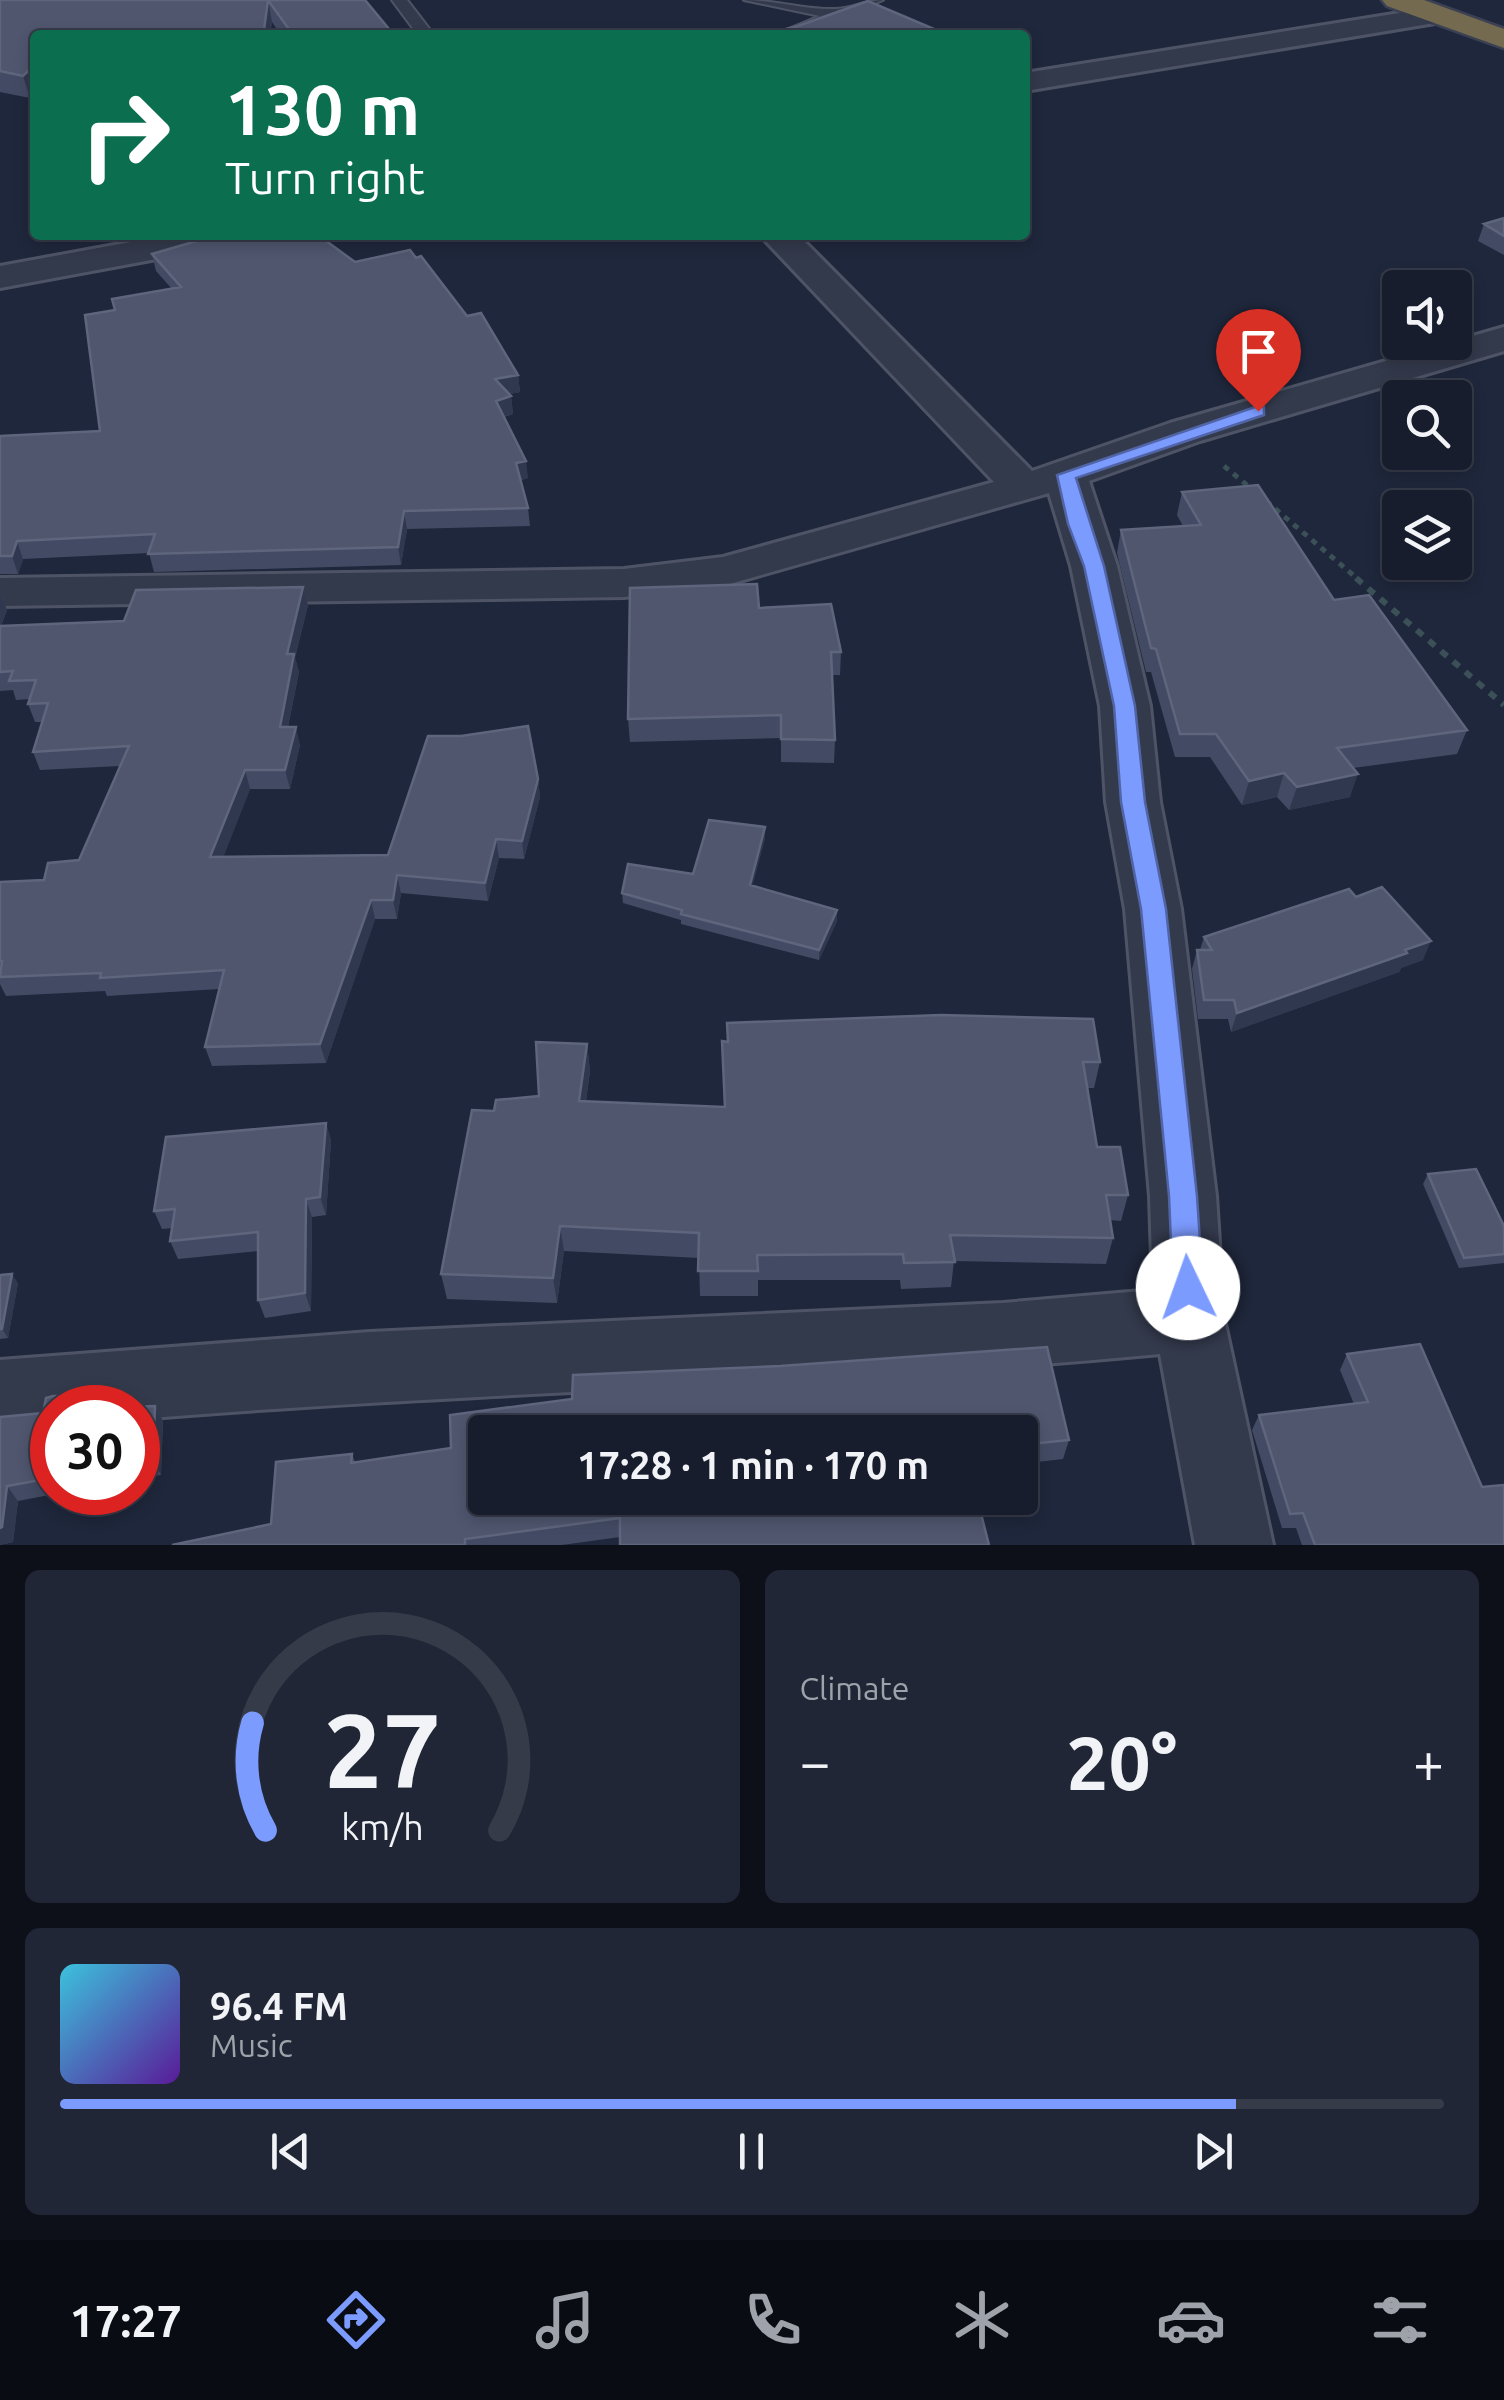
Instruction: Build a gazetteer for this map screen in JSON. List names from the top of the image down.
{
  "page": {
    "turn": ["130 m", "Turn right"],
    "limit": "30",
    "trip": "17:28 · 1 min · 170 m",
    "tile": "Climate",
    "heat": ["−", "20°", "+"],
    "song": ["96.4 FM", "Music"],
    "tabs": "17:27",
    "gauge": ["27", "km/h"]
  }
}
